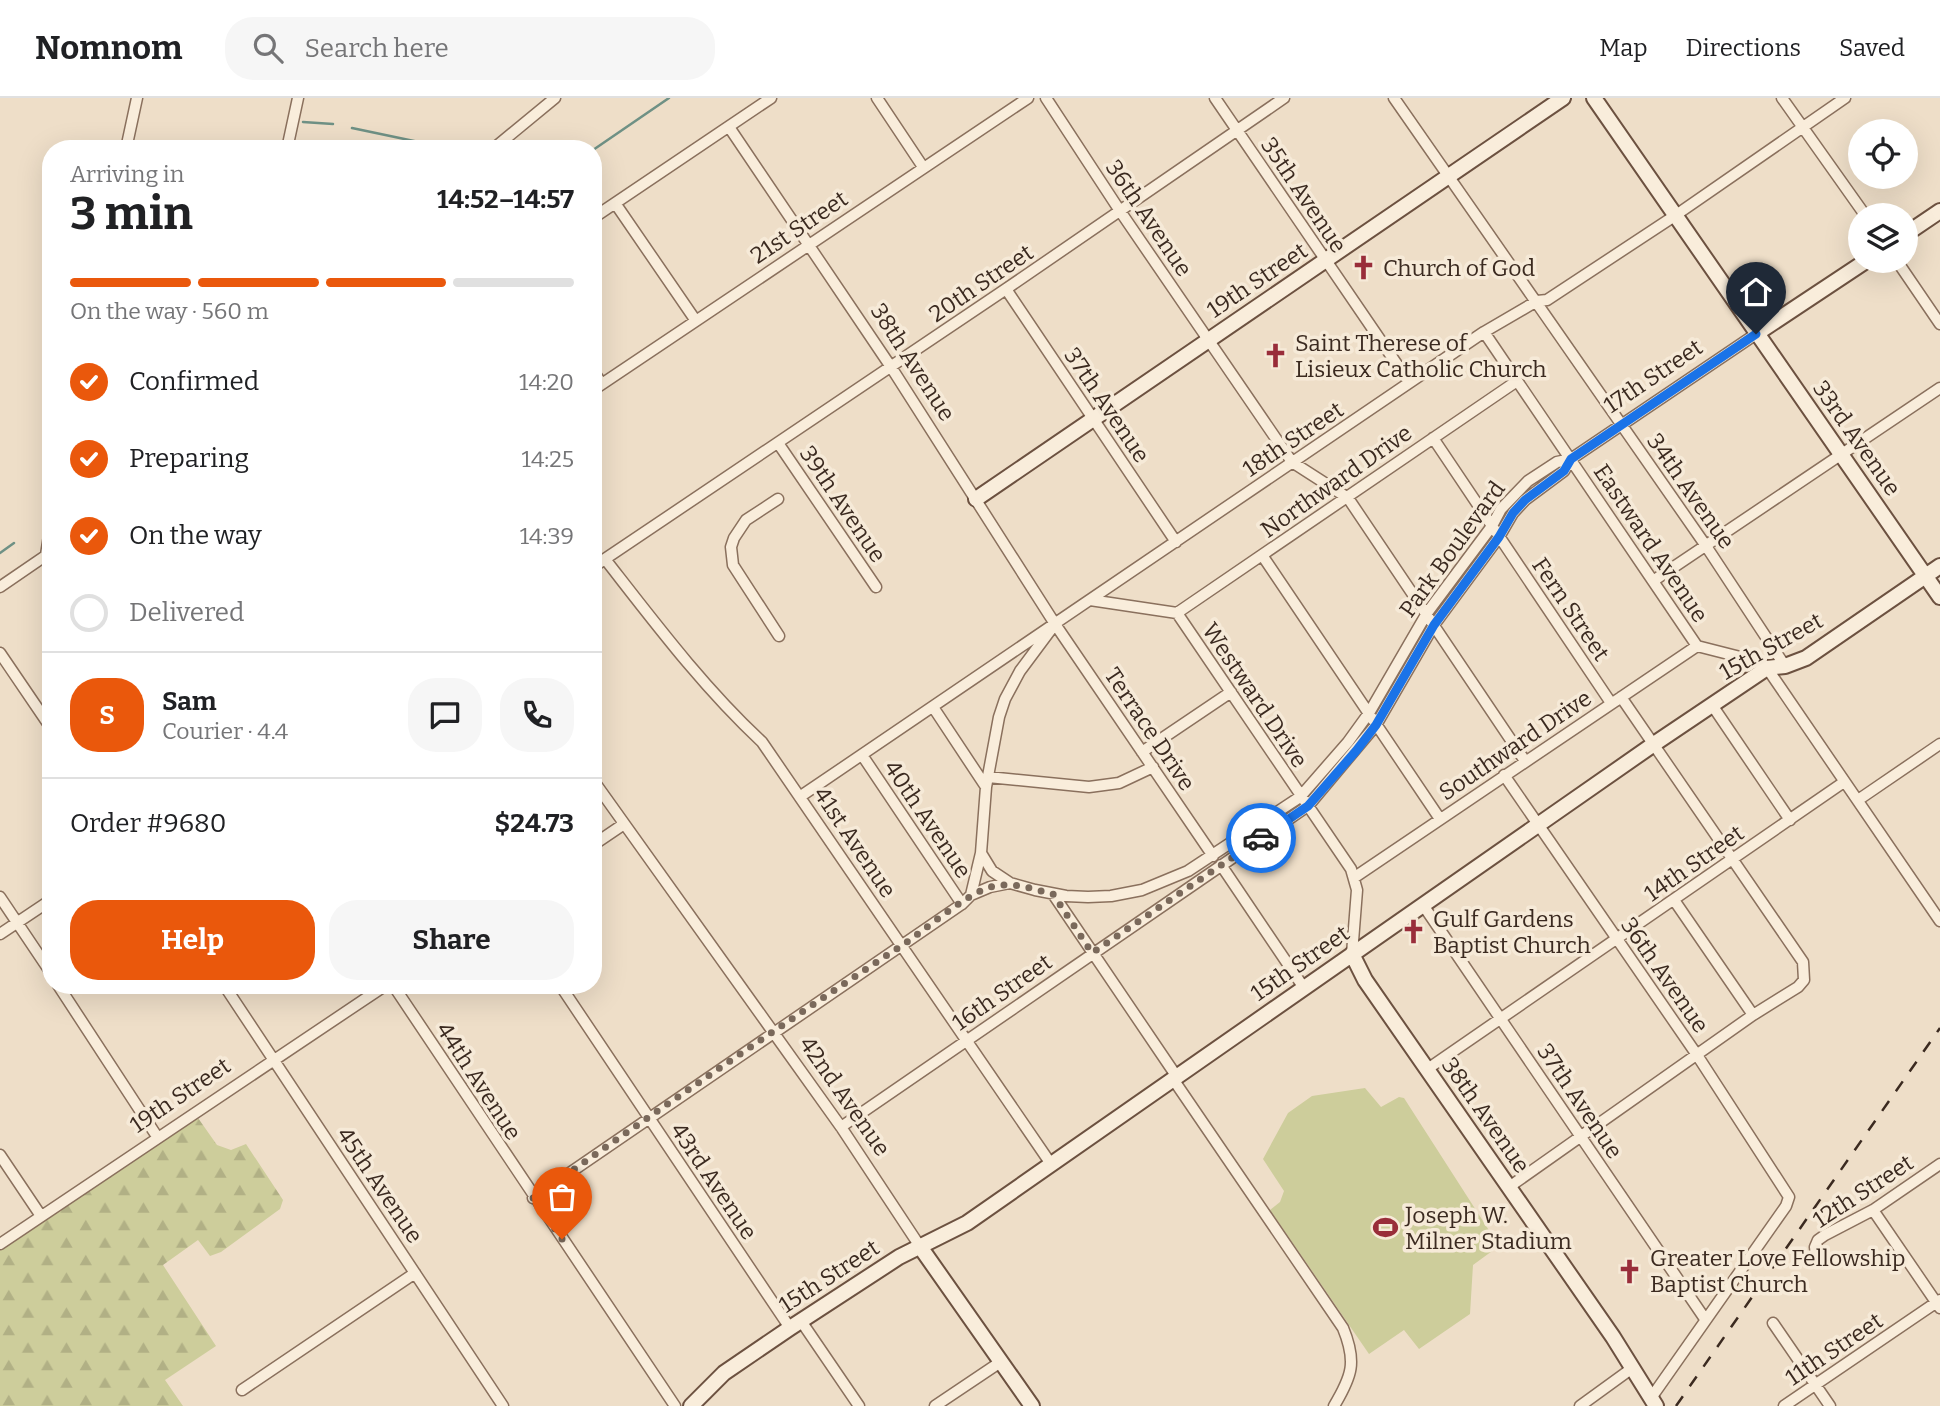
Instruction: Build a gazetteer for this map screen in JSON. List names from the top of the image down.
{
  "streets": {
    "street": [
      "35th Avenue",
      "36th Avenue",
      "21st Street",
      "19th Street",
      "20th Street",
      "38th Avenue",
      "17th Street",
      "37th Avenue",
      "33rd Avenue",
      "18th Street",
      "Northward Drive",
      "34th Avenue",
      "39th Avenue",
      "Eastward Avenue",
      "Park Boulevard",
      "Fern Street",
      "15th Street",
      "Westward Drive",
      "Terrace Drive",
      "Southward Drive",
      "40th Avenue",
      "41st Avenue",
      "14th Street",
      "16th Street",
      "44th Avenue",
      "42nd Avenue",
      "43rd Avenue",
      "45th Avenue",
      "12th Street",
      "11th Street"
    ]
  },
  "crossings": [
    ["35th Avenue", "19th Street"],
    ["35th Avenue", "20th Street"],
    ["35th Avenue", "18th Street"],
    ["36th Avenue", "19th Street"],
    ["36th Avenue", "20th Street"],
    ["36th Avenue", "37th Avenue"],
    ["36th Avenue", "18th Street"],
    ["36th Avenue", "15th Street"],
    ["36th Avenue", "Southward Drive"],
    ["36th Avenue", "14th Street"],
    ["21st Street", "38th Avenue"],
    ["19th Street", "38th Avenue"],
    ["19th Street", "37th Avenue"],
    ["19th Street", "34th Avenue"],
    ["19th Street", "45th Avenue"],
    ["20th Street", "38th Avenue"],
    ["20th Street", "37th Avenue"],
    ["20th Street", "39th Avenue"],
    ["20th Street", "41st Avenue"],
    ["38th Avenue", "18th Street"],
    ["38th Avenue", "15th Street"],
    ["38th Avenue", "Terrace Drive"],
    ["38th Avenue", "14th Street"],
    ["17th Street", "33rd Avenue"],
    ["17th Street", "34th Avenue"],
    ["17th Street", "Eastward Avenue"],
    ["17th Street", "Park Boulevard"],
    ["37th Avenue", "18th Street"],
    ["37th Avenue", "15th Street"],
    ["37th Avenue", "14th Street"],
    ["33rd Avenue", "18th Street"],
    ["33rd Avenue", "15th Street"],
    ["18th Street", "34th Avenue"],
    ["18th Street", "Eastward Avenue"],
    ["18th Street", "Westward Drive"],
    ["18th Street", "Terrace Drive"],
    ["18th Street", "40th Avenue"],
    ["18th Street", "41st Avenue"],
    ["Northward Drive", "Eastward Avenue"],
    ["Northward Drive", "Westward Drive"],
    ["34th Avenue", "15th Street"],
    ["Eastward Avenue", "Park Boulevard"],
    ["Eastward Avenue", "15th Street"],
    ["Eastward Avenue", "Southward Drive"],
    ["Park Boulevard", "Fern Street"],
    ["Park Boulevard", "Westward Drive"],
    ["Park Boulevard", "Terrace Drive"],
    ["Park Boulevard", "16th Street"],
    ["Fern Street", "Southward Drive"],
    ["15th Street", "41st Avenue"],
    ["15th Street", "42nd Avenue"],
    ["15th Street", "43rd Avenue"],
    ["Westward Drive", "Southward Drive"],
    ["41st Avenue", "16th Street"],
    ["16th Street", "42nd Avenue"]
  ],
  "places": {
    "church": [
      "Church of God",
      "Saint Therese of Lisieux Catholic Church",
      "Gulf Gardens Baptist Church",
      "Greater Love Fellowship Baptist Church"
    ],
    "sports": ["Joseph W. Milner Stadium"]
  },
  "page": {
    "header": "Nomnom",
    "search": "Search here",
    "nav": ["Map", "Directions", "Saved"],
    "heading": ["3 min", "Arriving in", "14:52–14:57"],
    "panel": [
      "Sam",
      "Courier · 4.4",
      "Order #9680",
      "$24.73"
    ],
    "bar": "On the way · 560 m",
    "list": [
      ["Confirmed", "14:20"],
      ["Preparing", "14:25"],
      ["On the way", "14:39"],
      "Delivered"
    ],
    "round": "S",
    "buttons": ["Help", "Share"]
  }
}
